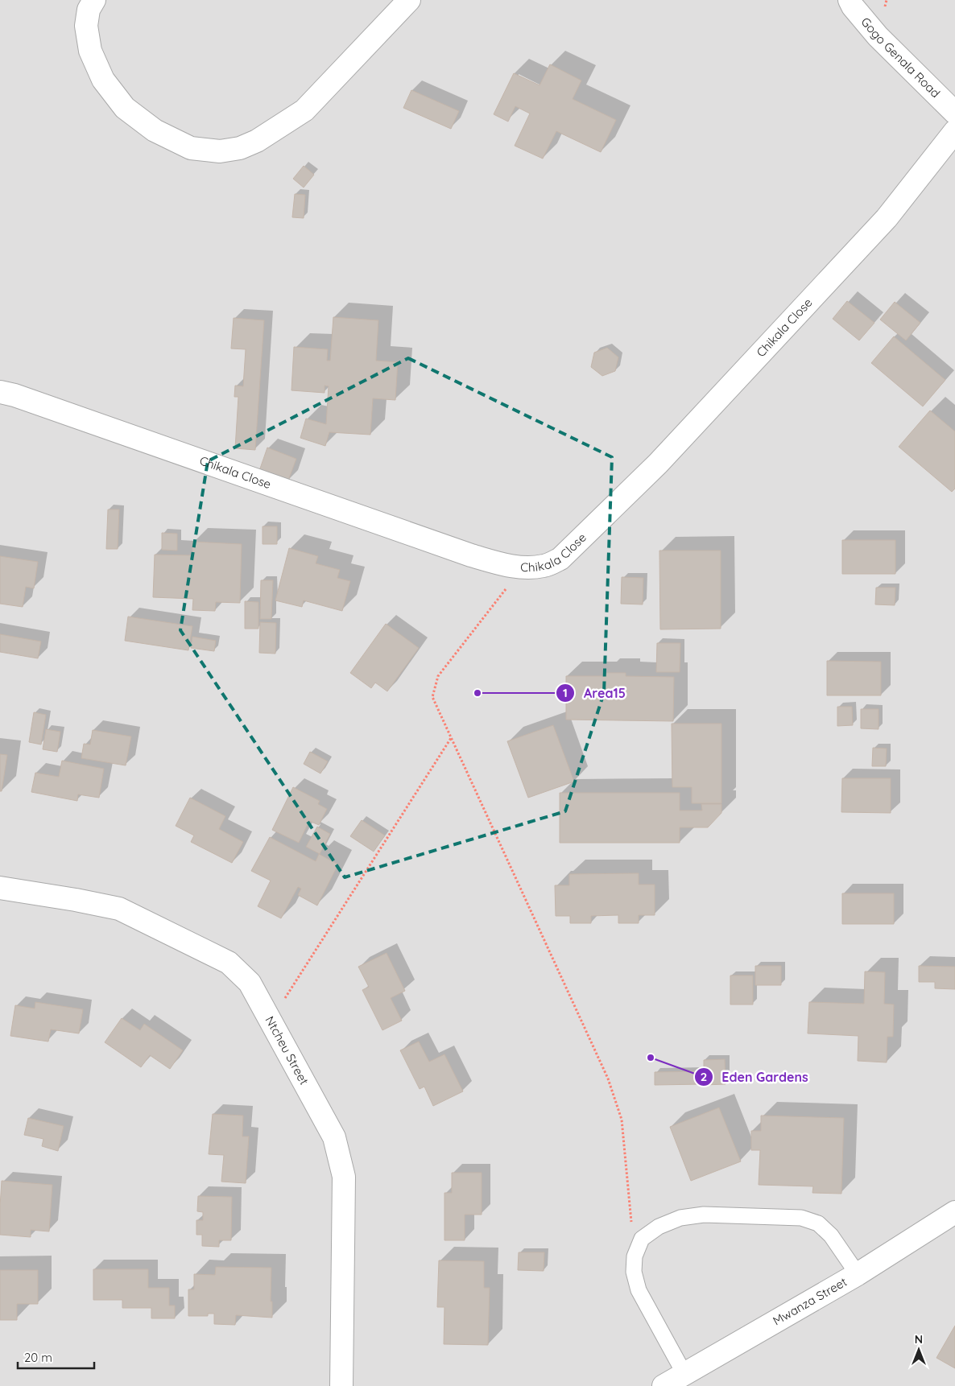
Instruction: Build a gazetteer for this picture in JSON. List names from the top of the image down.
{
  "streets": {
    "street": [
      "Gogo Genala Road",
      "Chikala Close",
      "Ntcheu Street",
      "Mwanza Street"
    ]
  },
  "places": ["Area15", "Eden Gardens"],
  "scale_bar": "20 m",
  "north": "top"
}
